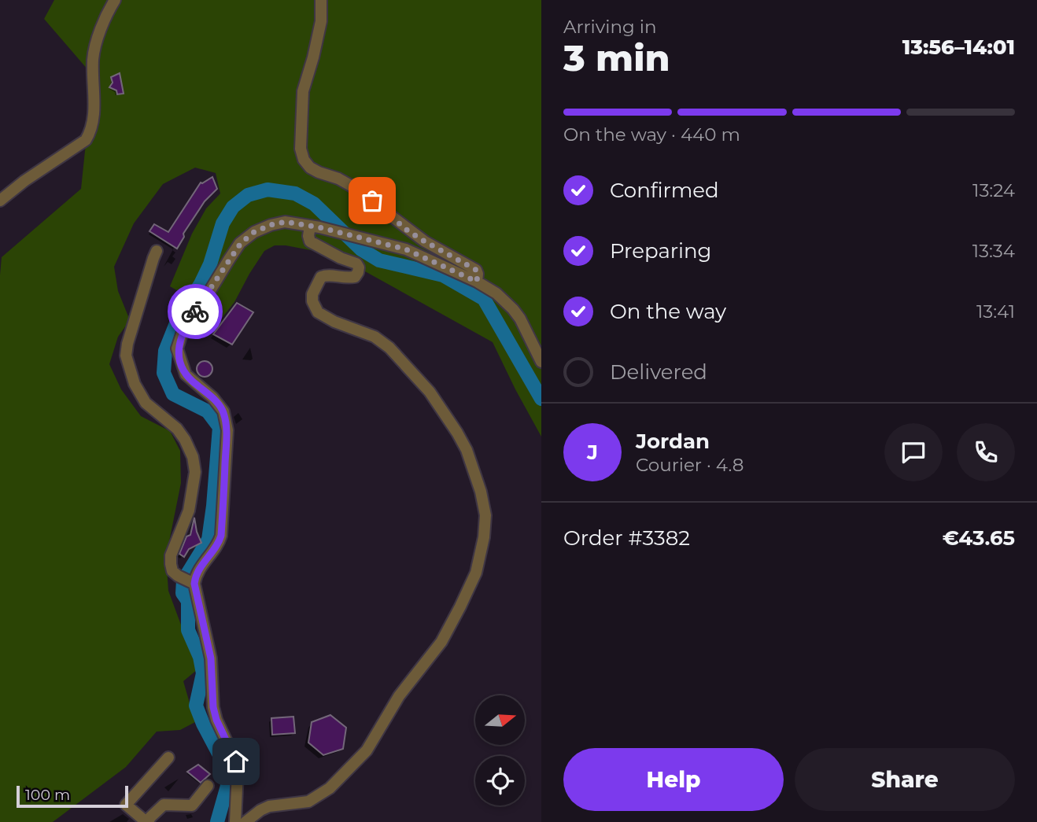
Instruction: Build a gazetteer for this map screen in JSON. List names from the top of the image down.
{
  "scale_bar": "100 m",
  "north": "right",
  "page": {
    "heading": ["3 min", "Arriving in", "13:56–14:01"],
    "panel": [
      "Jordan",
      "Courier · 4.8",
      "Order #3382",
      "€43.65"
    ],
    "bar": "On the way · 440 m",
    "list": [
      ["Confirmed", "13:24"],
      ["Preparing", "13:34"],
      ["On the way", "13:41"],
      "Delivered"
    ],
    "round": "J",
    "buttons": ["Help", "Share"],
    "scale": "100 m"
  }
}
